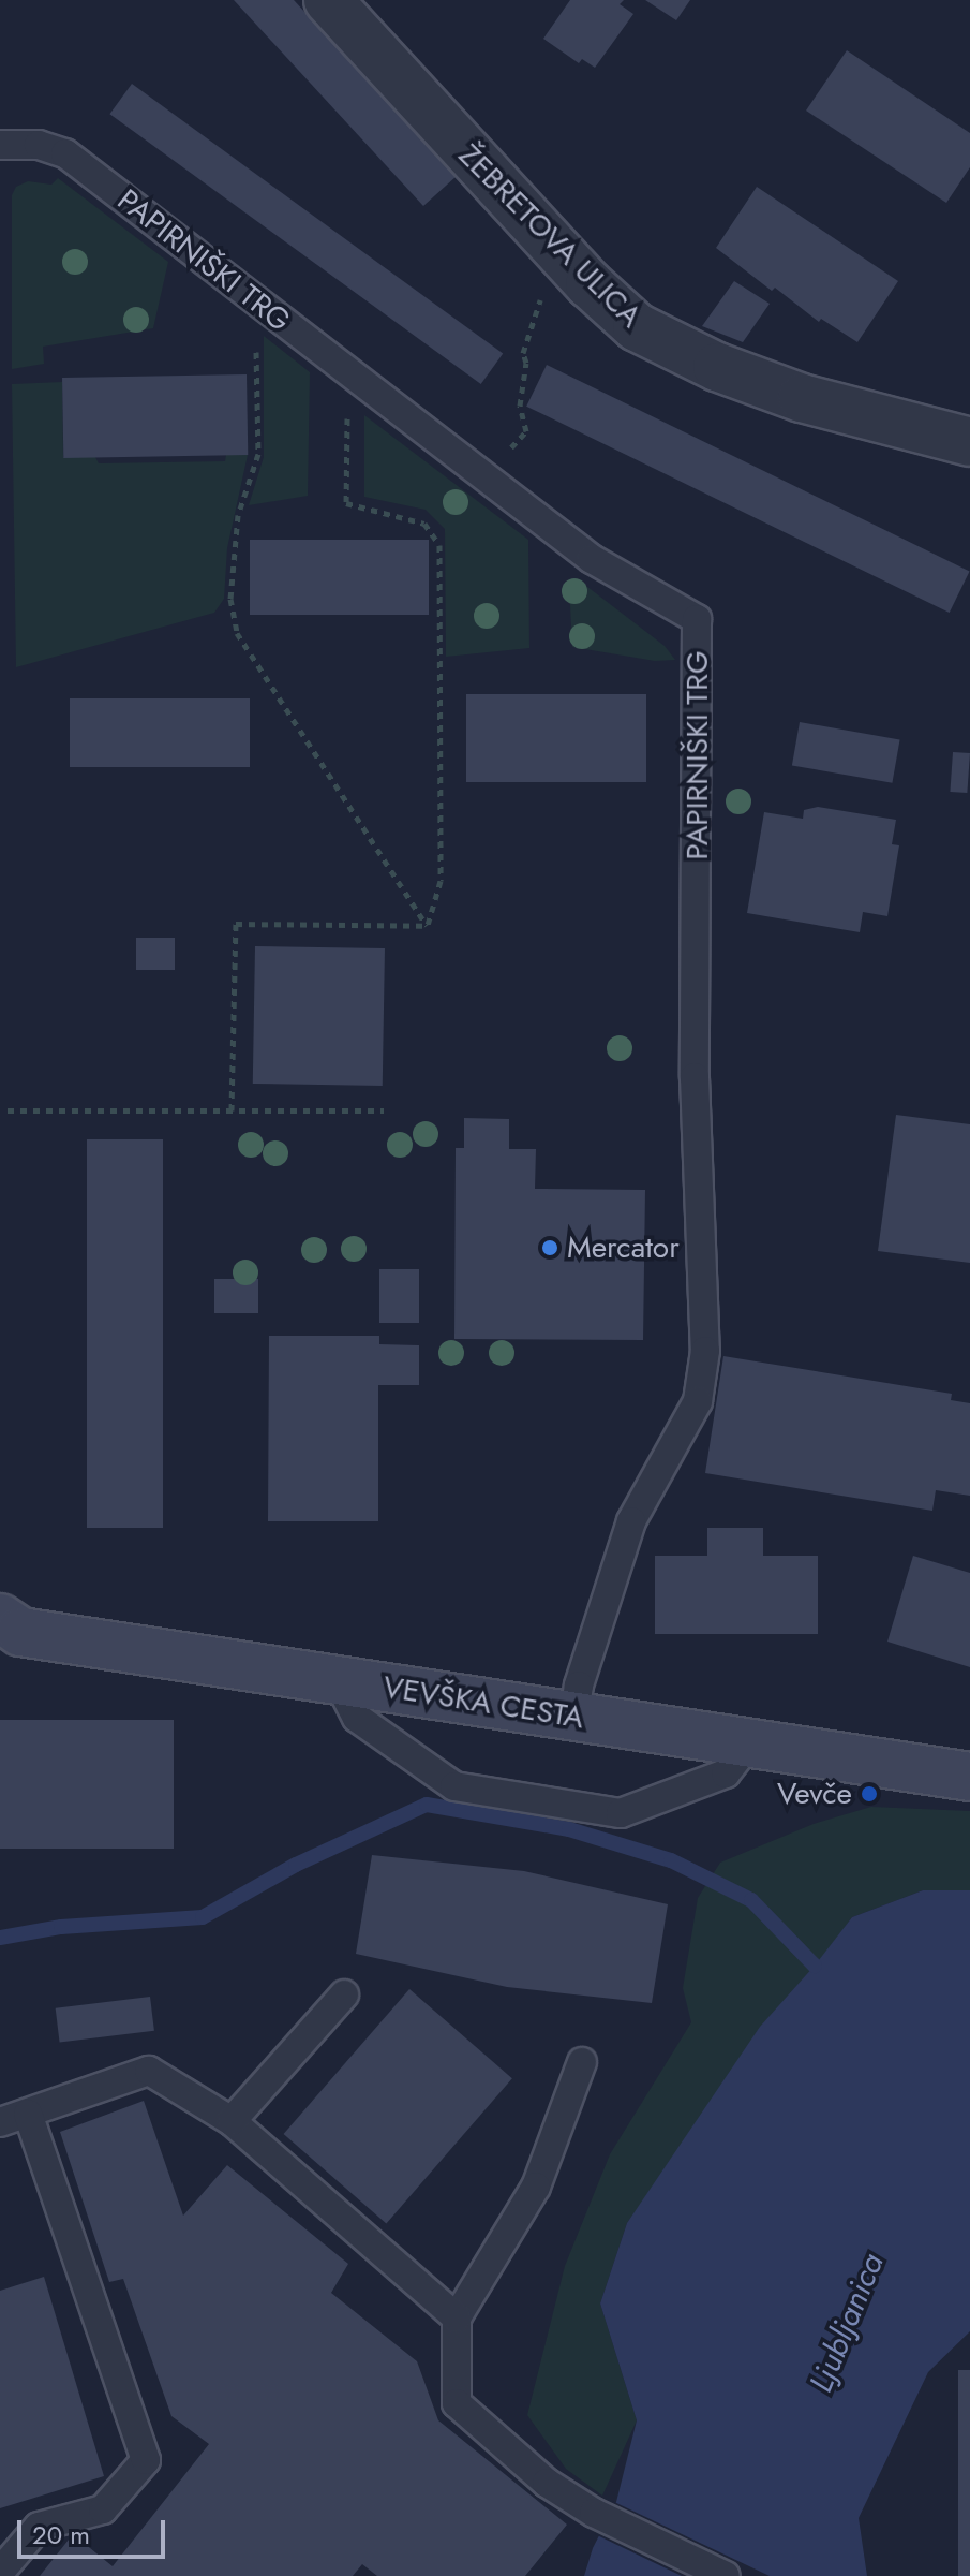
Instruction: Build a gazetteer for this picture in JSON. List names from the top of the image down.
{
  "streets": {
    "street": ["ŽEBRETOVA ULICA", "VEVŠKA CESTA"],
    "lane": ["PAPIRNIŠKI TRG"]
  },
  "crossings": [
    ["PAPIRNIŠKI TRG", "VEVŠKA CESTA"]
  ],
  "water": ["Ljubljanica"],
  "places": ["Mercator", "Vevče"],
  "scale_bar": "20 m"
}
